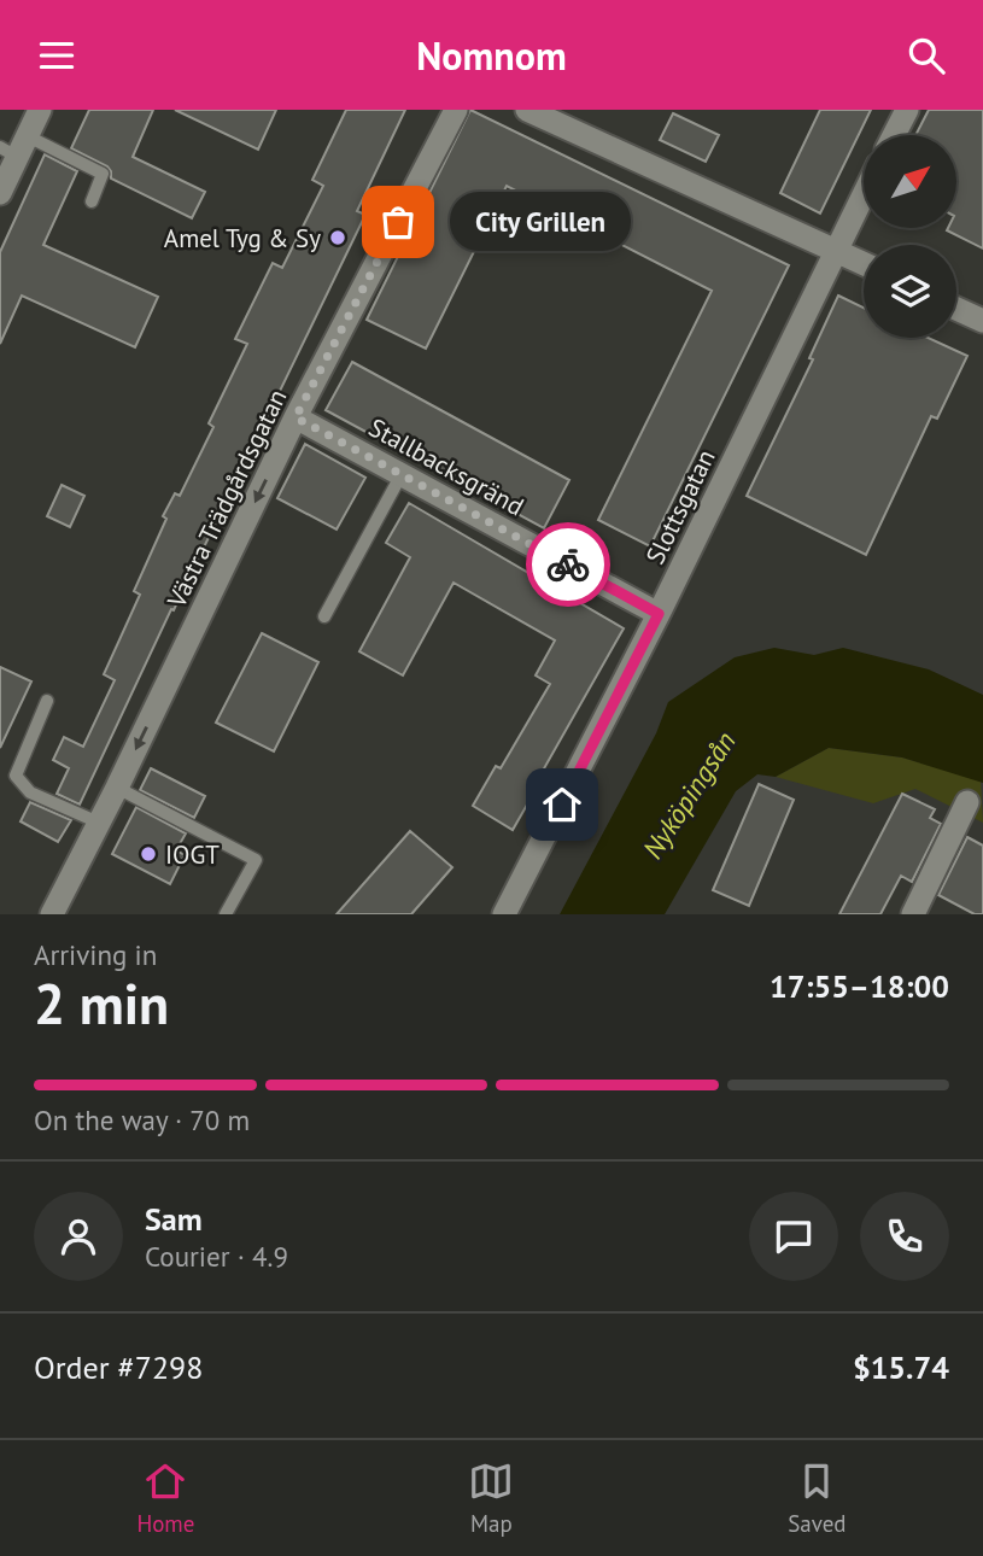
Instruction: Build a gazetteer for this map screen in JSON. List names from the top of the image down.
{
  "streets": {
    "street": ["Stallbacksgränd", "Västra Trädgårdsgatan", "Slottsgatan"]
  },
  "crossings": [
    ["Stallbacksgränd", "Västra Trädgårdsgatan"],
    ["Stallbacksgränd", "Slottsgatan"]
  ],
  "one_way": ["Västra Trädgårdsgatan"],
  "water": ["Nyköpingsån"],
  "places": ["City Grillen", "Amel Tyg & Sy", "IOGT"],
  "north": "top right",
  "page": {
    "header": "Nomnom",
    "bubble": "City Grillen",
    "heading": ["2 min", "Arriving in", "17:55–18:00"],
    "panel": [
      "Sam",
      "Courier · 4.9",
      "Order #7298",
      "$15.74"
    ],
    "bar": "On the way · 70 m",
    "tabs": ["Home", "Map", "Saved"]
  }
}
